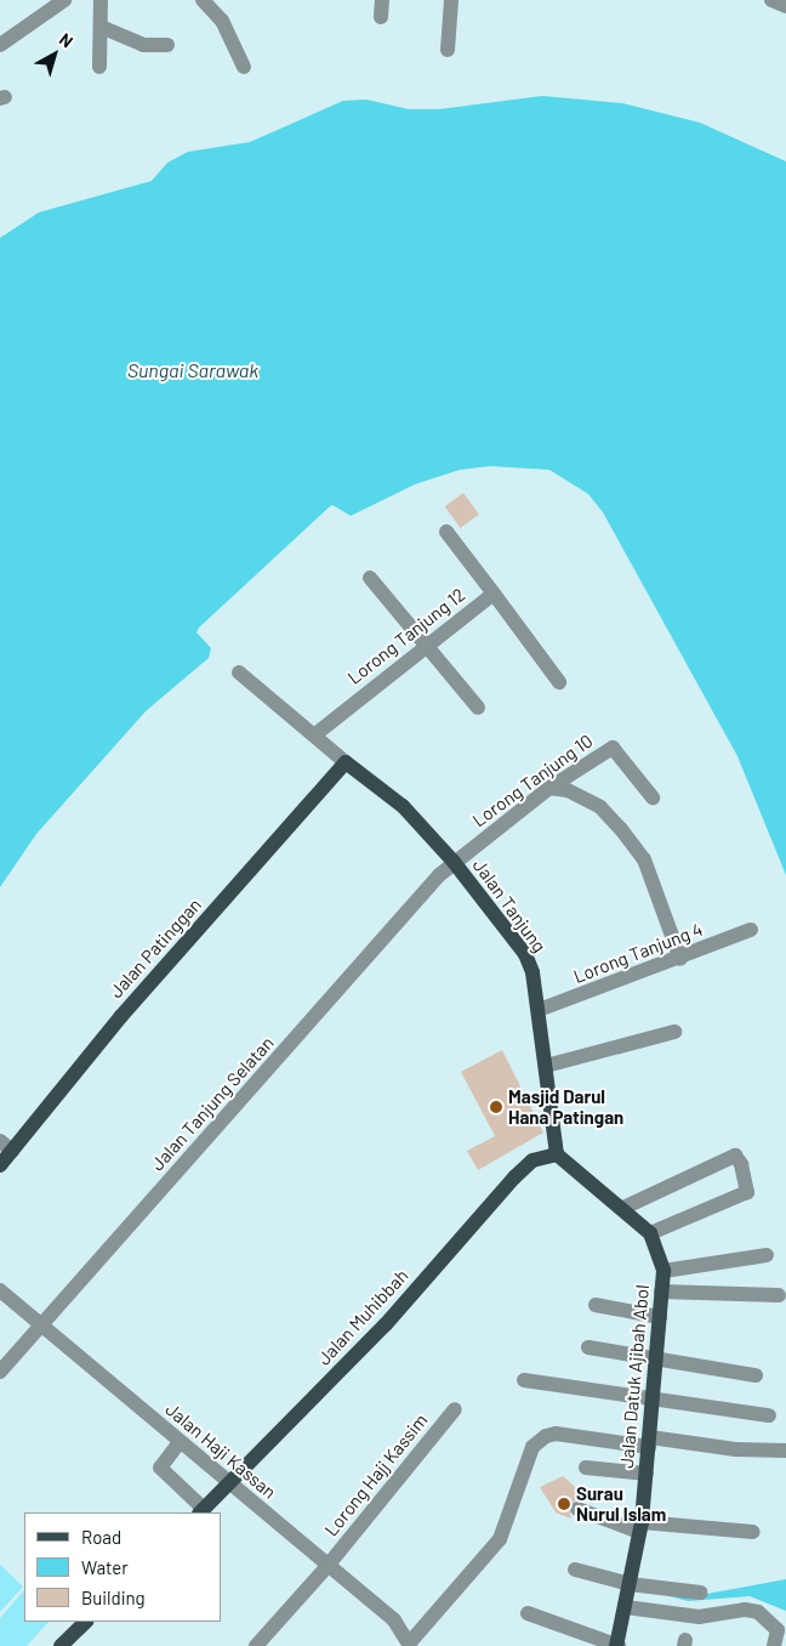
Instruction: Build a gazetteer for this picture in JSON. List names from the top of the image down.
{
  "streets": {
    "main road": [
      "Jalan Tanjung",
      "Jalan Patinggan",
      "Jalan Muhibbah",
      "Jalan Datuk Ajibah Abol"
    ],
    "street": [
      "Lorong Tanjung 12",
      "Lorong Tanjung 10",
      "Lorong Tanjung 4",
      "Jalan Tanjung Selatan",
      "Jalan Haji Kassan",
      "Lorong Hajj Kassim"
    ]
  },
  "crossings": [
    ["Lorong Tanjung 10", "Jalan Tanjung"],
    ["Lorong Tanjung 10", "Jalan Tanjung Selatan"],
    ["Jalan Tanjung", "Jalan Patinggan"],
    ["Jalan Tanjung", "Lorong Tanjung 4"],
    ["Jalan Tanjung", "Jalan Tanjung Selatan"],
    ["Jalan Tanjung", "Jalan Muhibbah"],
    ["Jalan Tanjung", "Jalan Datuk Ajibah Abol"],
    ["Jalan Tanjung Selatan", "Jalan Haji Kassan"],
    ["Jalan Muhibbah", "Jalan Datuk Ajibah Abol"],
    ["Jalan Muhibbah", "Jalan Haji Kassan"],
    ["Jalan Haji Kassan", "Lorong Hajj Kassim"]
  ],
  "water": ["Sungai Sarawak"],
  "places": ["Masjid Darul Hana Patingan", "Surau Nurul Islam"],
  "legend": ["Road", "Water", "Building"],
  "north": "top right"
}
